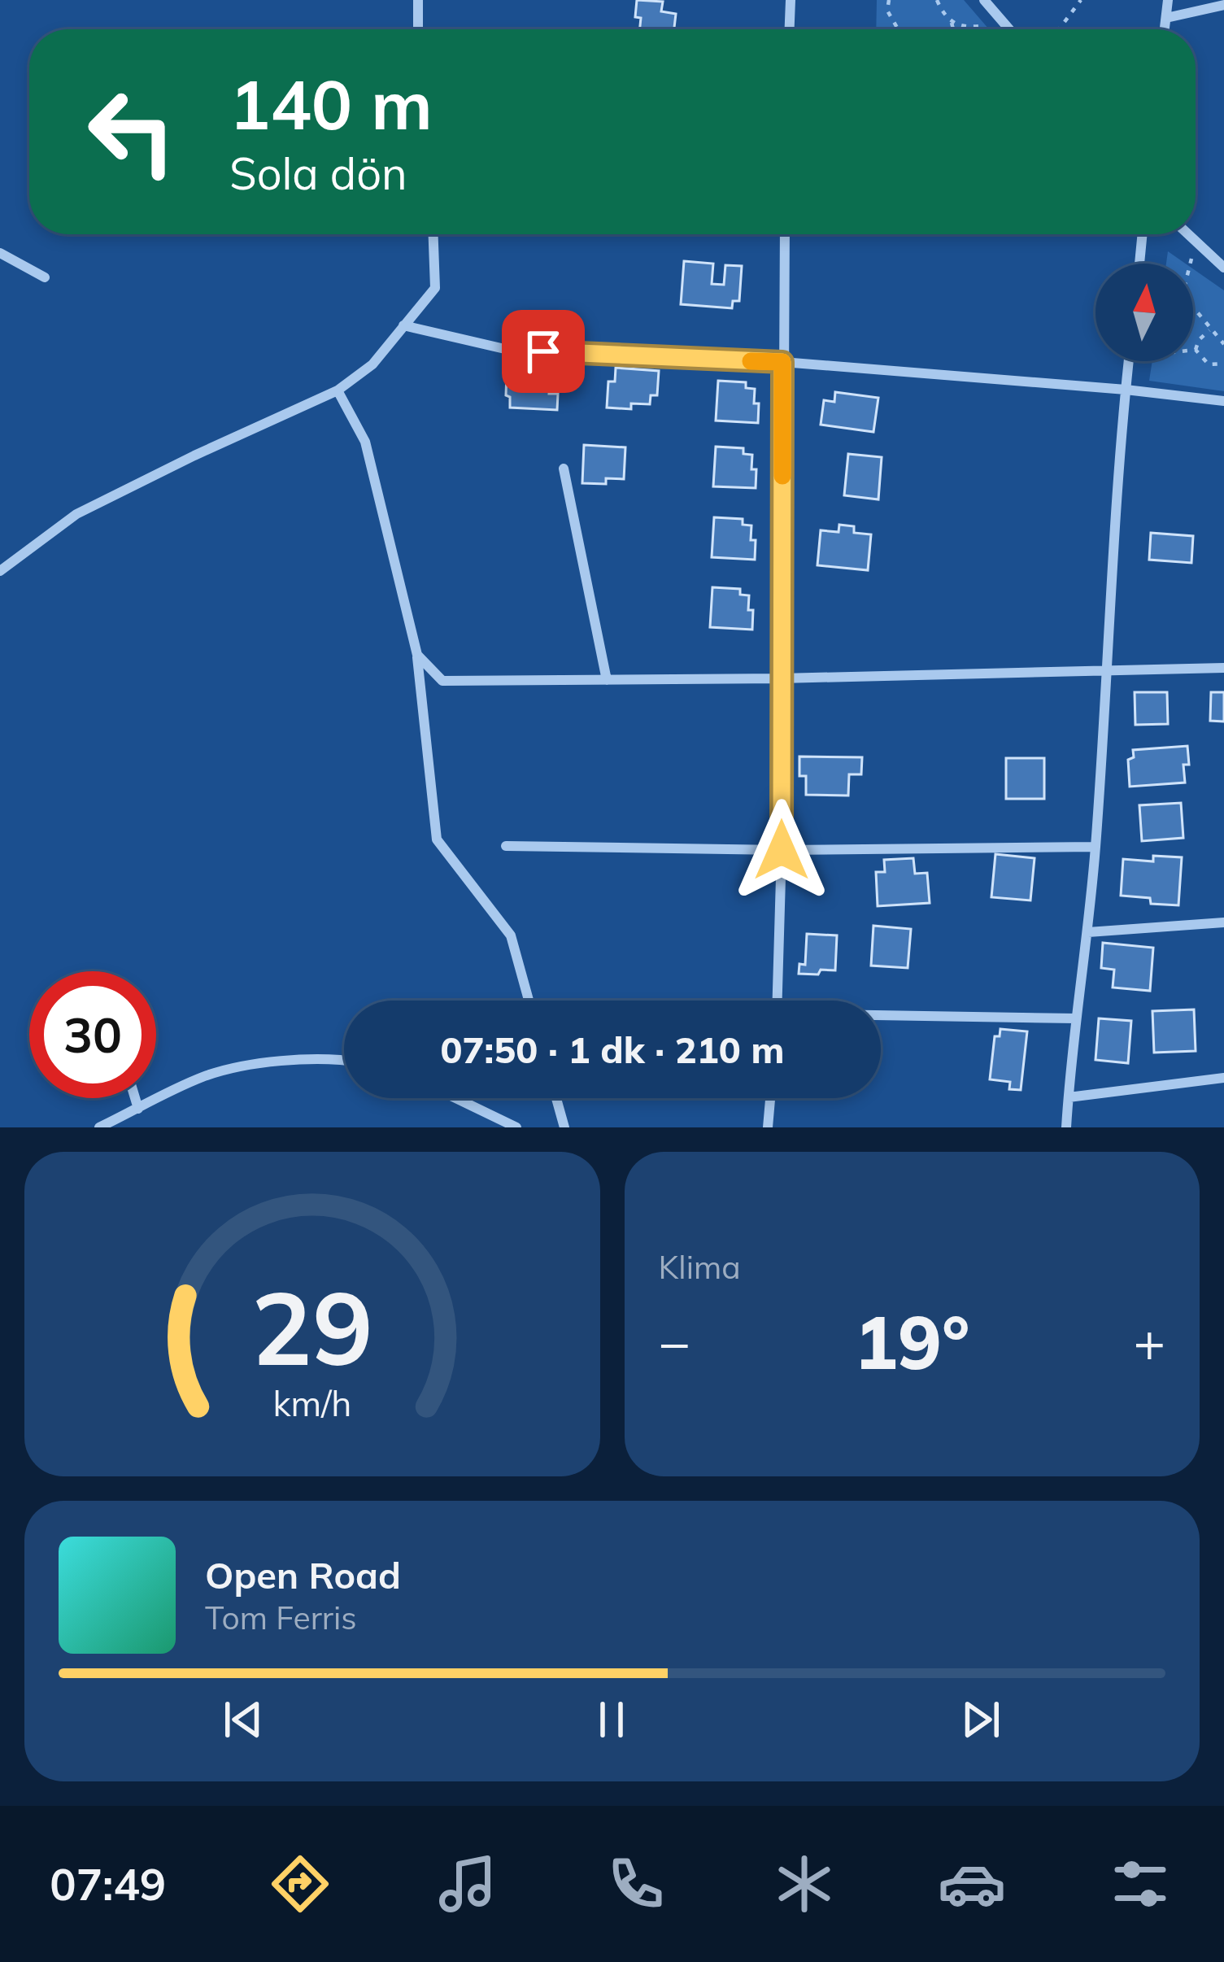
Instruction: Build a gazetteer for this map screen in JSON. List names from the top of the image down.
{
  "north": "top",
  "page": {
    "turn": ["140 m", "Sola dön"],
    "limit": "30",
    "trip": "07:50 · 1 dk · 210 m",
    "tile": "Klima",
    "heat": ["−", "19°", "+"],
    "song": ["Open Road", "Tom Ferris"],
    "tabs": "07:49",
    "gauge": ["29", "km/h"]
  }
}
